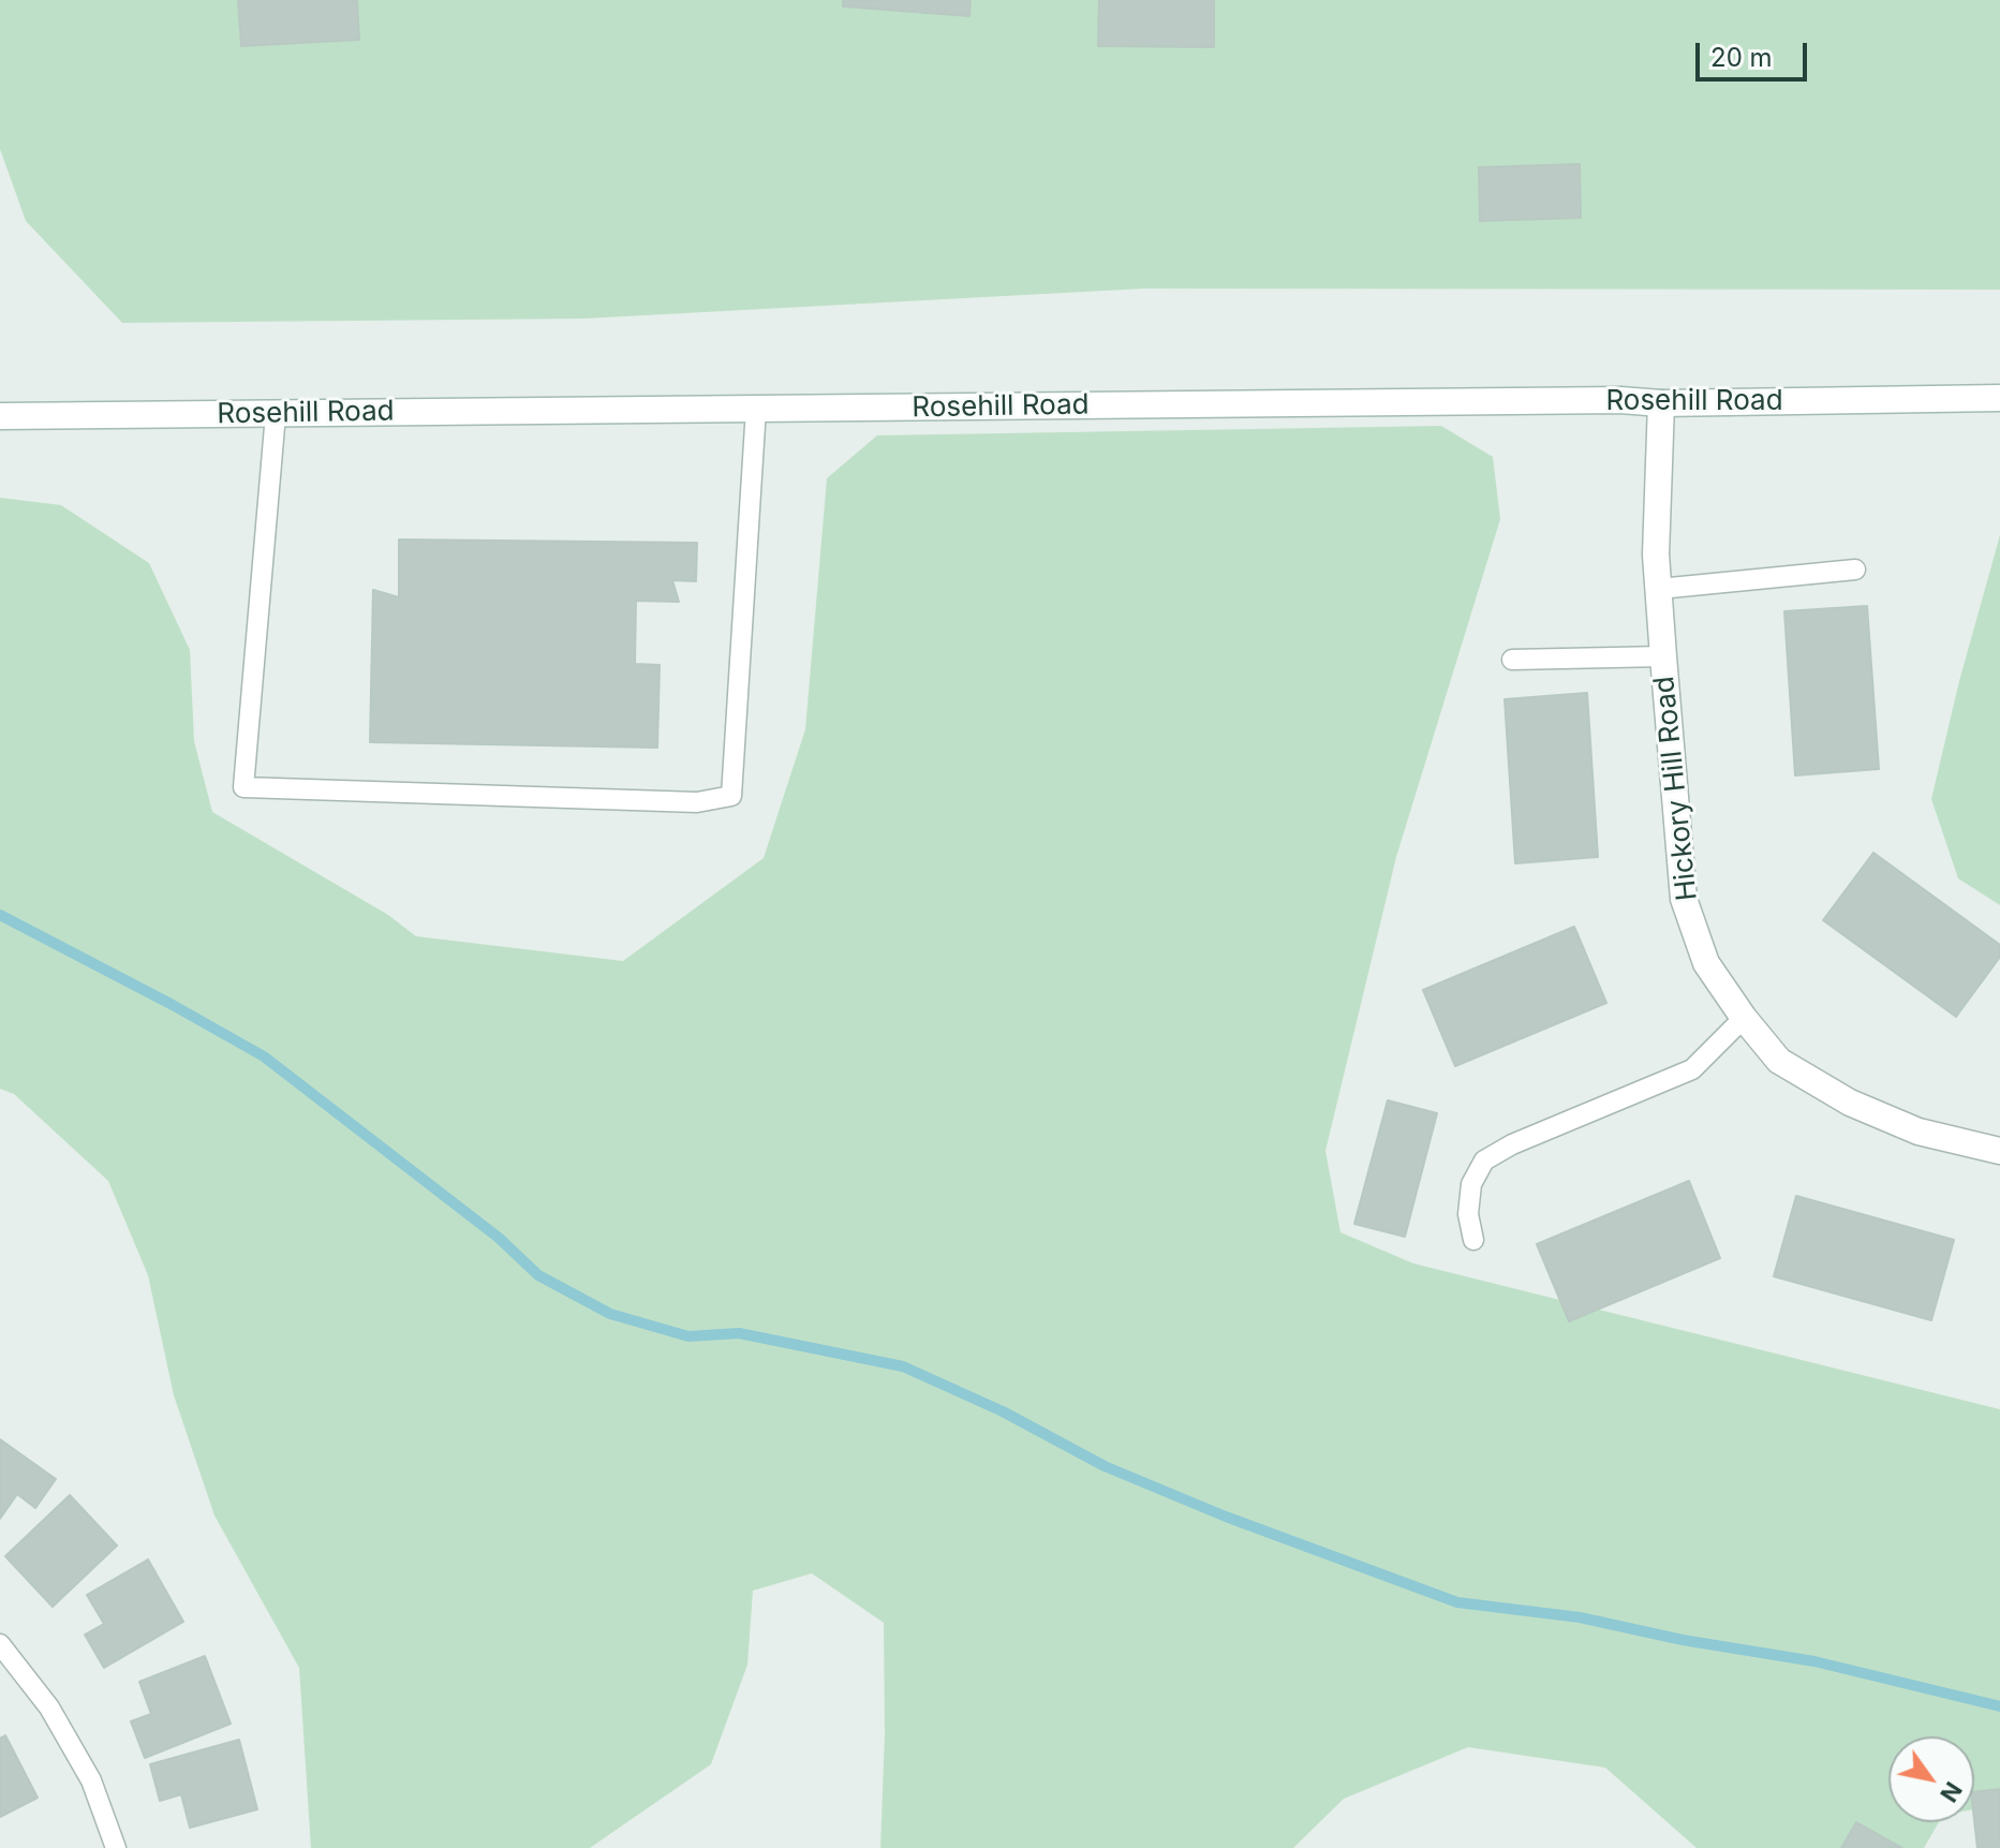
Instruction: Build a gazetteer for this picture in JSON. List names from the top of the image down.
{
  "streets": {
    "main road": ["Rosehill Road", "Hickory Hill Road"]
  },
  "crossings": [
    ["Rosehill Road", "Hickory Hill Road"]
  ],
  "scale_bar": "20 m",
  "north": "bottom right"
}
